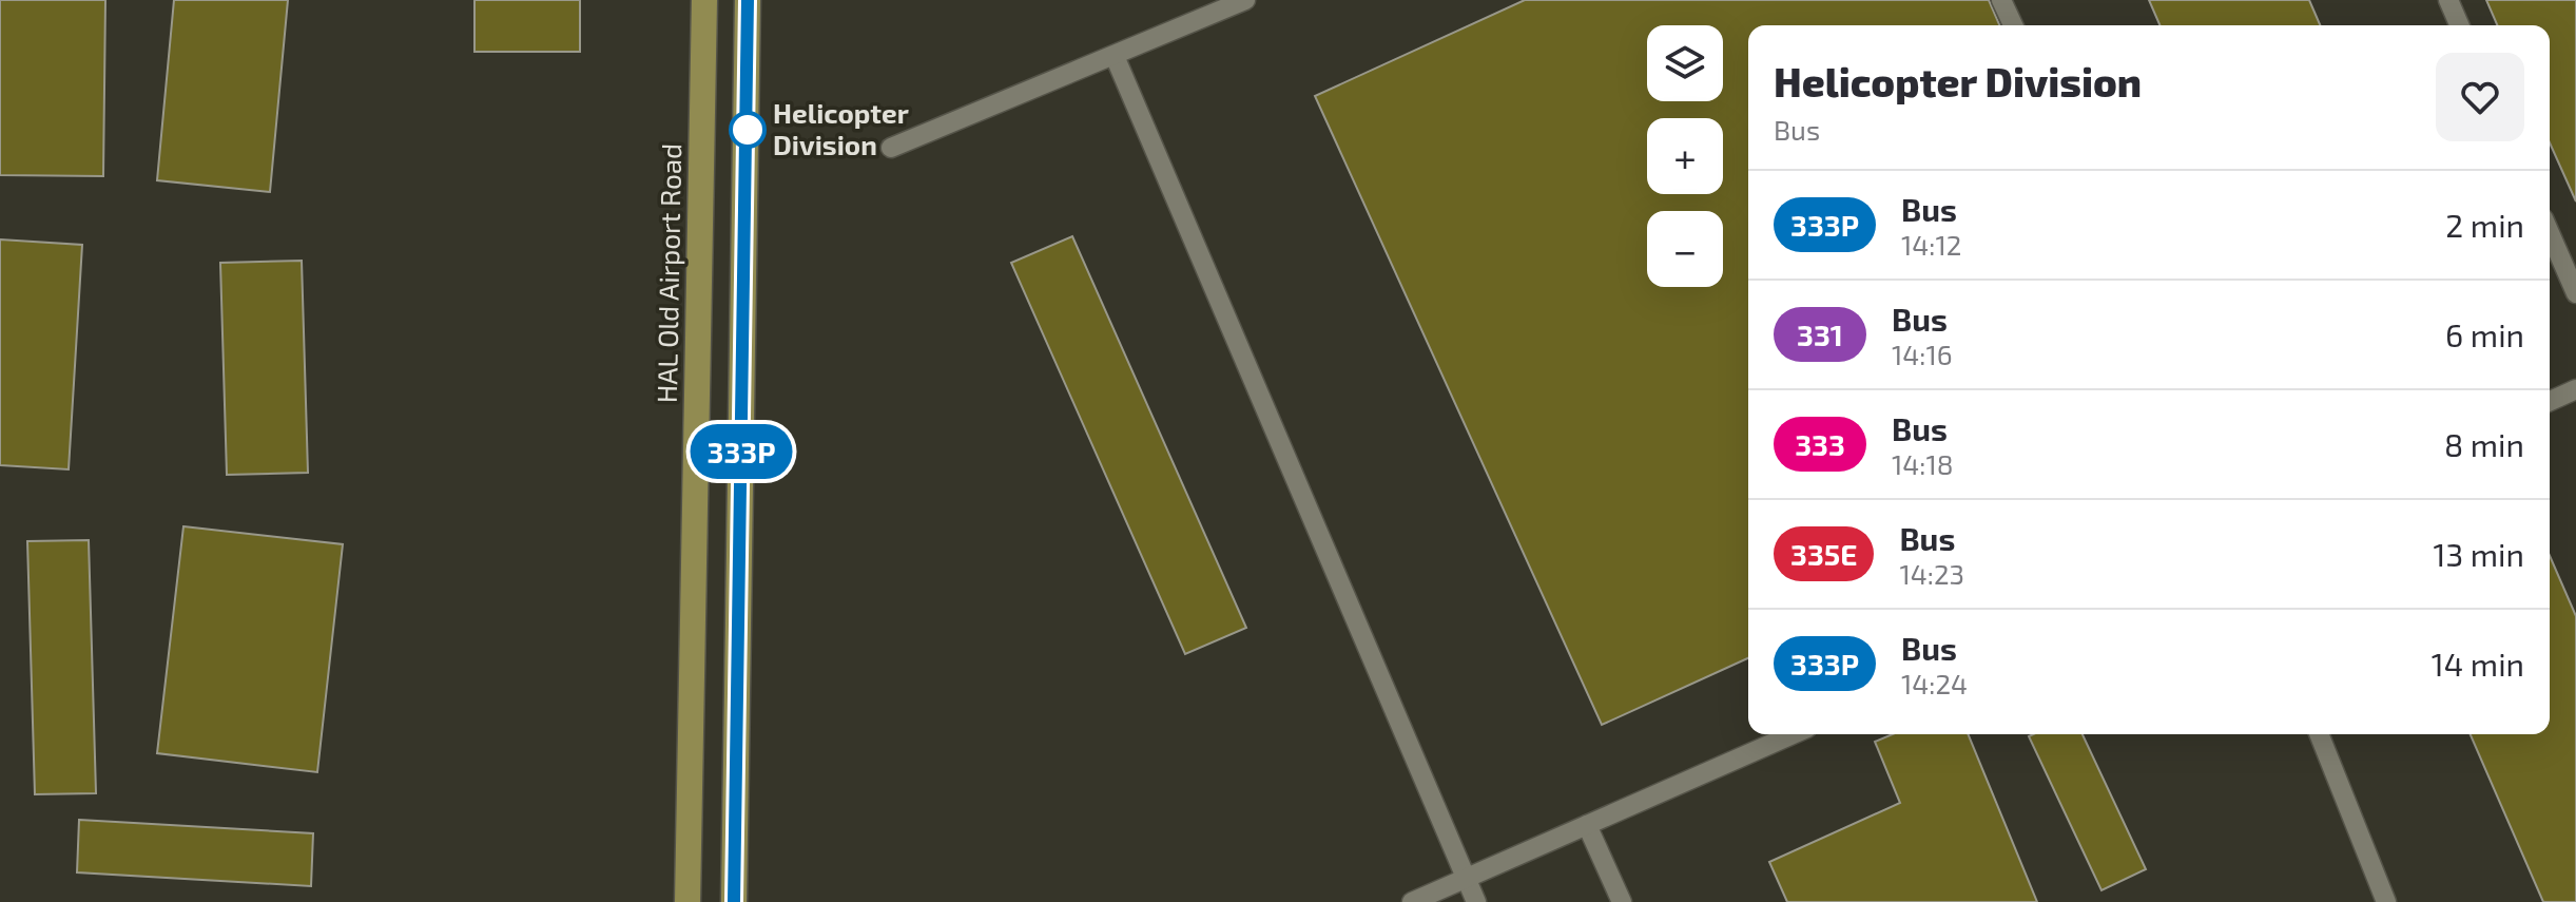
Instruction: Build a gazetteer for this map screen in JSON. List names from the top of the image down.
{
  "streets": {
    "main road": ["HAL Old Airport Road"]
  },
  "places": ["Helicopter Division"],
  "lines": ["bus line 333P"],
  "page": {
    "on_map": "333P",
    "map_buttons": ["+", "−"],
    "heading": ["Helicopter Division", "Bus"],
    "list": [
      {
        "mark": "333P",
        "name": "Bus",
        "note": "14:12",
        "value": "2 min"
      },
      {
        "mark": "331",
        "name": "Bus",
        "note": "14:16",
        "value": "6 min"
      },
      {
        "mark": "333",
        "name": "Bus",
        "note": "14:18",
        "value": "8 min"
      },
      {
        "mark": "335E",
        "name": "Bus",
        "note": "14:23",
        "value": "13 min"
      },
      {
        "mark": "333P",
        "name": "Bus",
        "note": "14:24",
        "value": "14 min"
      }
    ]
  }
}
